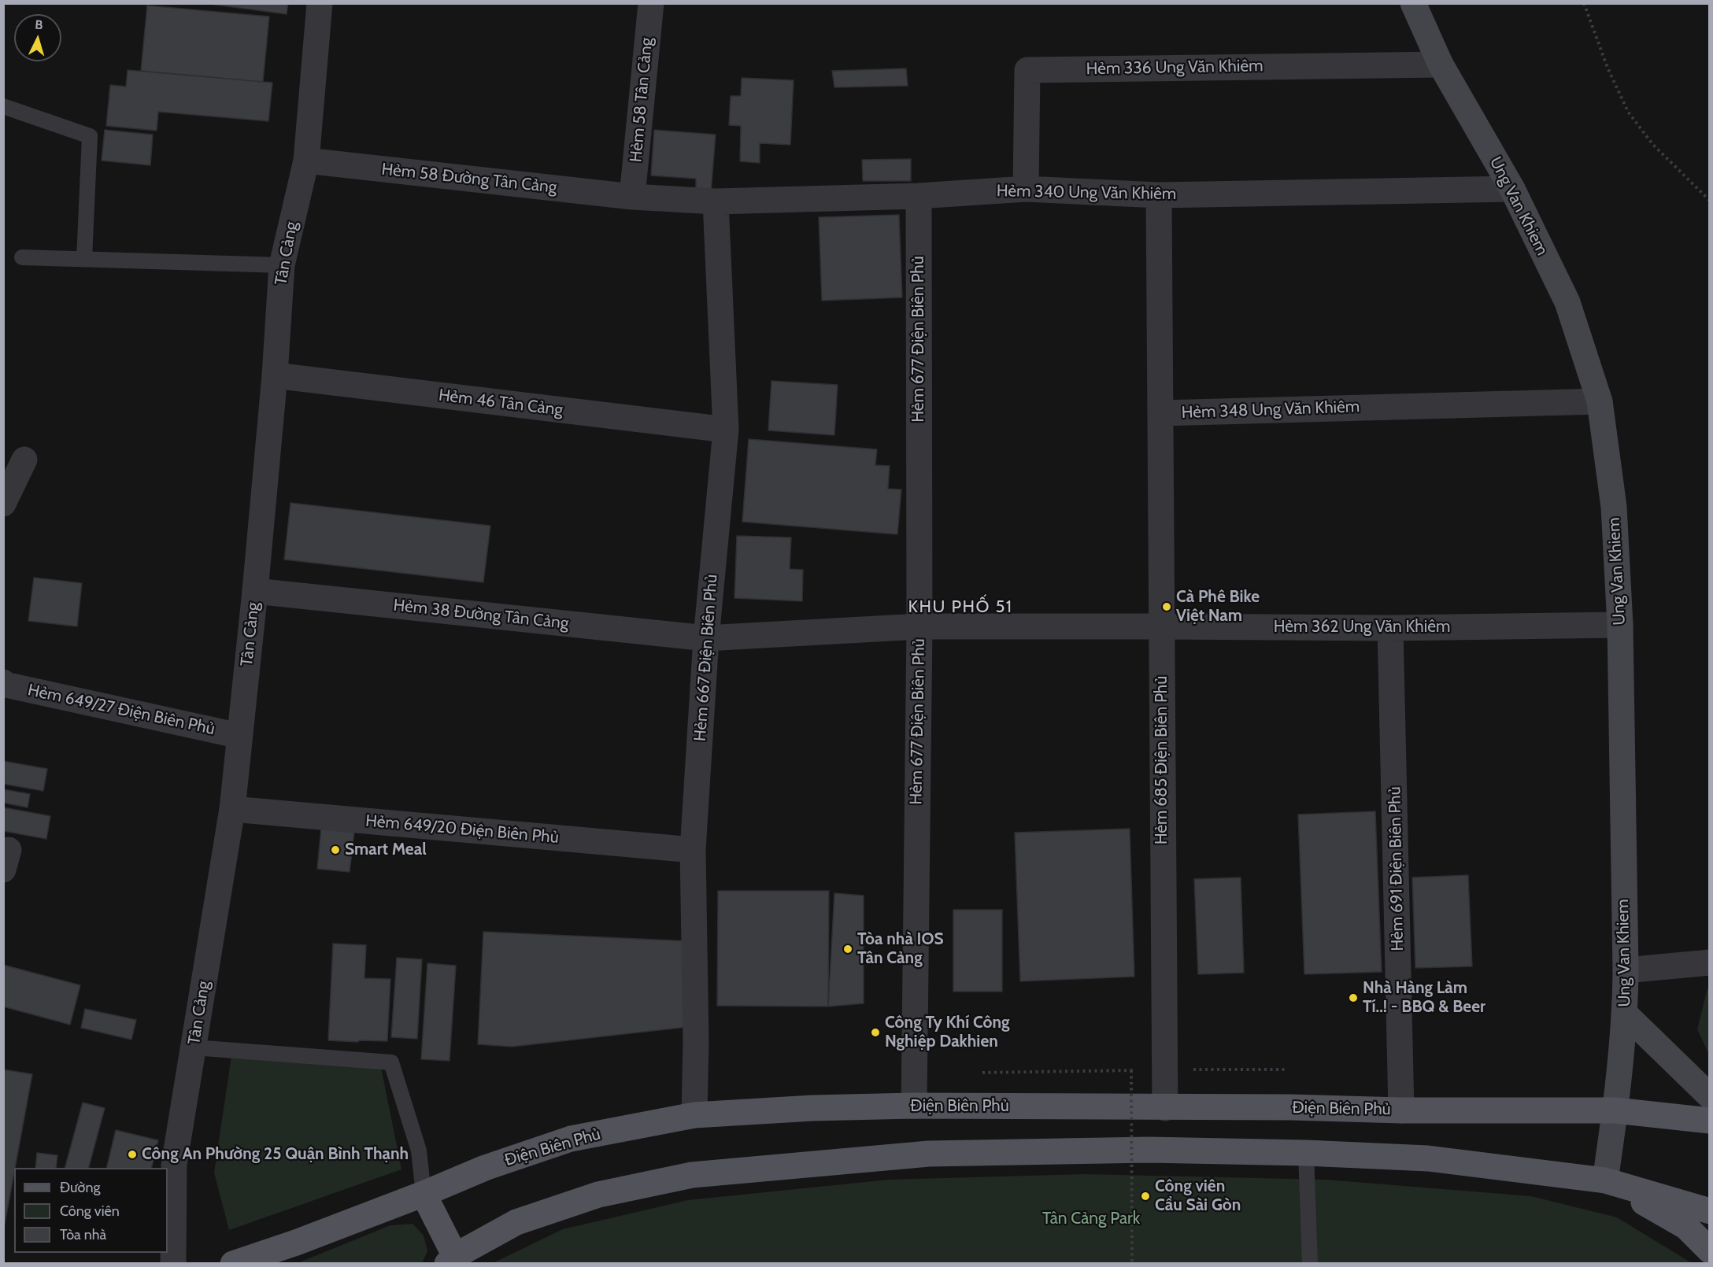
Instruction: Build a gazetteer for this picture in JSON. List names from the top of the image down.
{
  "streets": {
    "main road": ["Ung Van Khiem", "Điện Biên Phủ"],
    "street": [
      "Hẻm 336 Ung Văn Khiêm",
      "Hẻm 58 Tân Cảng",
      "Hẻm 58 Đường Tân Cảng",
      "Hẻm 340 Ung Văn Khiêm",
      "Tân Cảng",
      "Hẻm 677 Điện Biên Phủ",
      "Hẻm 46 Tân Cảng",
      "Hẻm 348 Ung Văn Khiêm",
      "Hẻm 38 Đường Tân Cảng",
      "Hẻm 362 Ung Văn Khiêm",
      "Hẻm 667 Điện Biên Phủ",
      "Hẻm 649/27 Điện Biên Phủ",
      "Hẻm 685 Điện Biên Phủ",
      "Hẻm 649/20 Điện Biên Phủ",
      "Hẻm 691 Điện Biên Phủ"
    ]
  },
  "crossings": [
    ["Hẻm 336 Ung Văn Khiêm", "Hẻm 340 Ung Văn Khiêm"],
    ["Hẻm 336 Ung Văn Khiêm", "Ung Van Khiem"],
    ["Hẻm 58 Tân Cảng", "Hẻm 58 Đường Tân Cảng"],
    ["Hẻm 58 Tân Cảng", "Hẻm 340 Ung Văn Khiêm"],
    ["Hẻm 58 Đường Tân Cảng", "Hẻm 340 Ung Văn Khiêm"],
    ["Hẻm 58 Đường Tân Cảng", "Tân Cảng"],
    ["Hẻm 340 Ung Văn Khiêm", "Ung Van Khiem"],
    ["Hẻm 340 Ung Văn Khiêm", "Hẻm 677 Điện Biên Phủ"],
    ["Hẻm 340 Ung Văn Khiêm", "Hẻm 348 Ung Văn Khiêm"],
    ["Hẻm 340 Ung Văn Khiêm", "Hẻm 667 Điện Biên Phủ"],
    ["Ung Van Khiem", "Hẻm 348 Ung Văn Khiêm"],
    ["Ung Van Khiem", "Hẻm 362 Ung Văn Khiêm"],
    ["Ung Van Khiem", "Điện Biên Phủ"],
    ["Tân Cảng", "Hẻm 46 Tân Cảng"],
    ["Tân Cảng", "Hẻm 38 Đường Tân Cảng"],
    ["Tân Cảng", "Hẻm 649/27 Điện Biên Phủ"],
    ["Tân Cảng", "Hẻm 649/20 Điện Biên Phủ"],
    ["Hẻm 677 Điện Biên Phủ", "Hẻm 362 Ung Văn Khiêm"],
    ["Hẻm 677 Điện Biên Phủ", "Điện Biên Phủ"],
    ["Hẻm 46 Tân Cảng", "Hẻm 667 Điện Biên Phủ"],
    ["Hẻm 348 Ung Văn Khiêm", "Hẻm 685 Điện Biên Phủ"],
    ["Hẻm 38 Đường Tân Cảng", "Hẻm 362 Ung Văn Khiêm"],
    ["Hẻm 38 Đường Tân Cảng", "Hẻm 667 Điện Biên Phủ"],
    ["Hẻm 362 Ung Văn Khiêm", "Hẻm 667 Điện Biên Phủ"],
    ["Hẻm 362 Ung Văn Khiêm", "Hẻm 685 Điện Biên Phủ"],
    ["Hẻm 362 Ung Văn Khiêm", "Hẻm 691 Điện Biên Phủ"],
    ["Hẻm 667 Điện Biên Phủ", "Hẻm 649/20 Điện Biên Phủ"],
    ["Hẻm 667 Điện Biên Phủ", "Điện Biên Phủ"],
    ["Hẻm 685 Điện Biên Phủ", "Điện Biên Phủ"],
    ["Hẻm 691 Điện Biên Phủ", "Điện Biên Phủ"]
  ],
  "districts": ["KHU PHỐ 51"],
  "parks": ["Tân Cảng Park"],
  "places": [
    "Cà Phê Bike Việt Nam",
    "Smart Meal",
    "Tòa nhà IOS Tân Cảng",
    "Nhà Hàng Làm Tí..! - BBQ & Beer",
    "Công Ty Khí Công Nghiệp Dakhien",
    "Công An Phường 25 Quận Bình Thạnh",
    "Công viên Cầu Sài Gòn"
  ],
  "legend": ["Đường", "Công viên", "Tòa nhà"],
  "north": "top"
}
